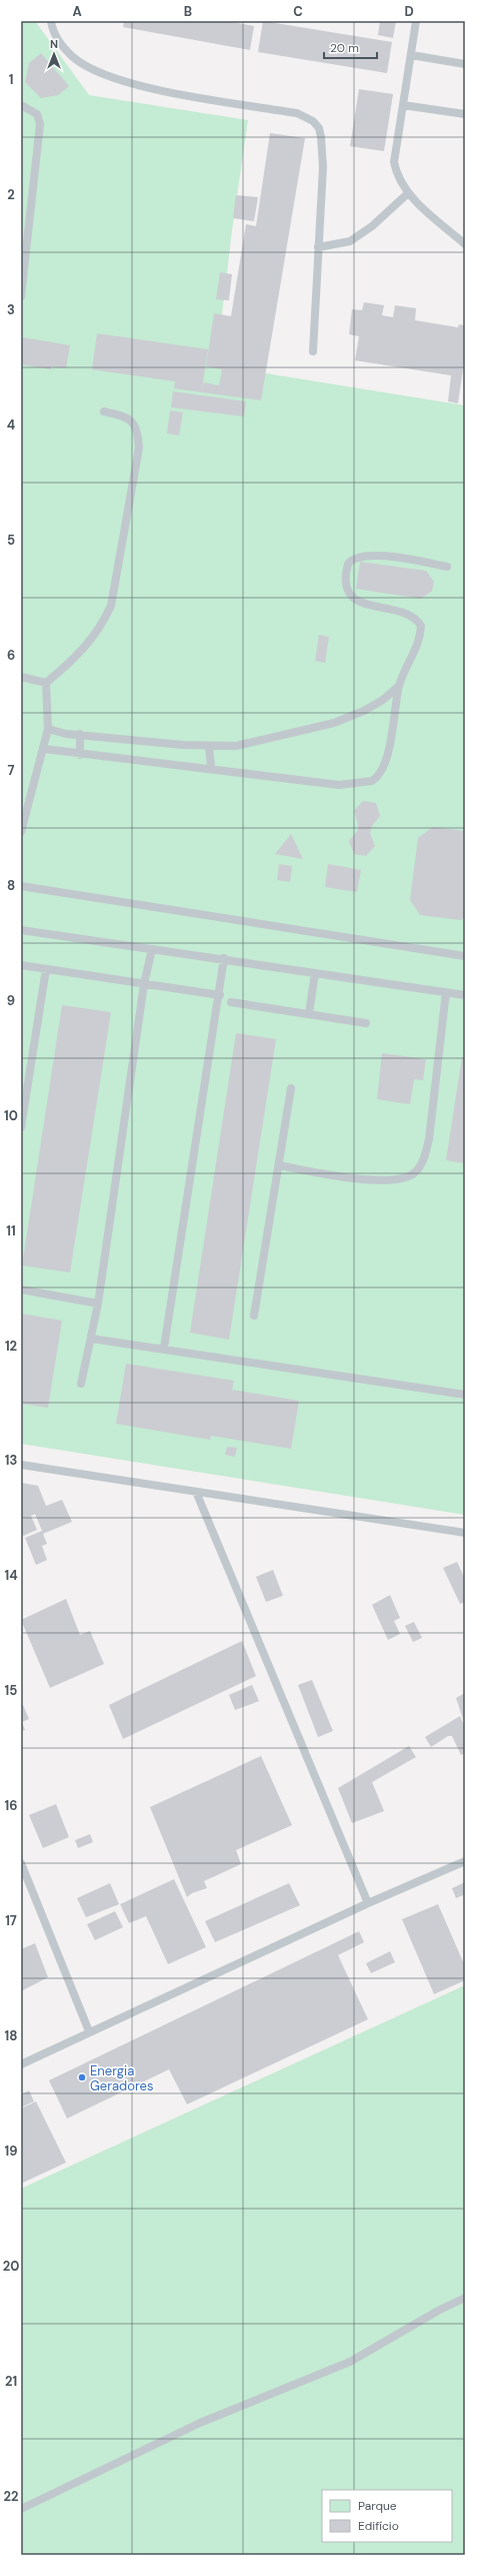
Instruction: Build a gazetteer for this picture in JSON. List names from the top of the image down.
{
  "places": ["Energia Geradores"],
  "legend": ["Parque", "Edifício"],
  "scale_bar": "20 m",
  "north": "top",
  "grid": {
    "columns": [
      "A",
      "B",
      "C",
      "D"
    ],
    "rows": [
      "1",
      "2",
      "3",
      "4",
      "5",
      "6",
      "7",
      "8",
      "9",
      "10",
      "11",
      "12",
      "13",
      "14",
      "15",
      "16",
      "17",
      "18",
      "19",
      "20",
      "21",
      "22"
    ]
  }
}
